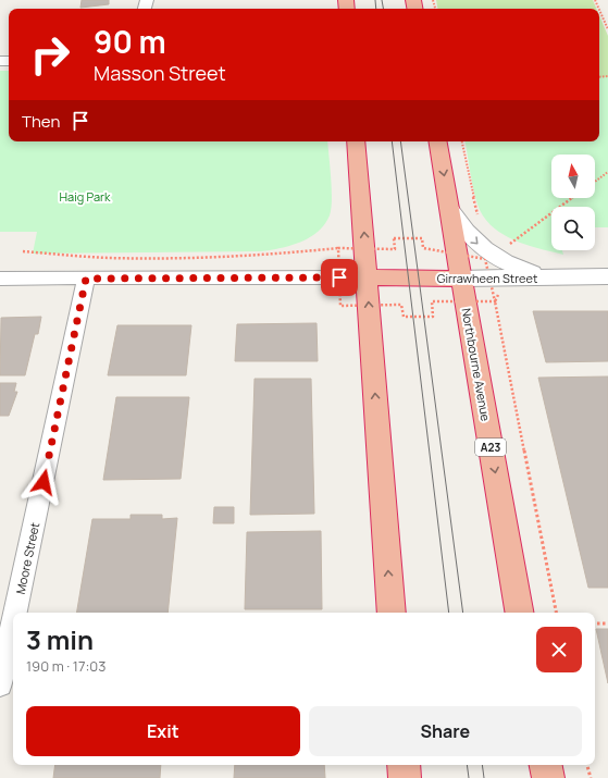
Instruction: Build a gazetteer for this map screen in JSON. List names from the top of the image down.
{
  "streets": {
    "highway": ["Girrawheen Street", "Northbourne Avenue", "A23"],
    "street": ["Moore Street"]
  },
  "crossings": [
    ["Girrawheen Street", "Northbourne Avenue"]
  ],
  "parks": ["Haig Park"],
  "north": "top",
  "page": {
    "turn": ["90 m", "Masson Street"],
    "then": "Then",
    "heading": ["3 min", "190 m · 17:03"],
    "buttons": ["Exit", "Share"]
  }
}
